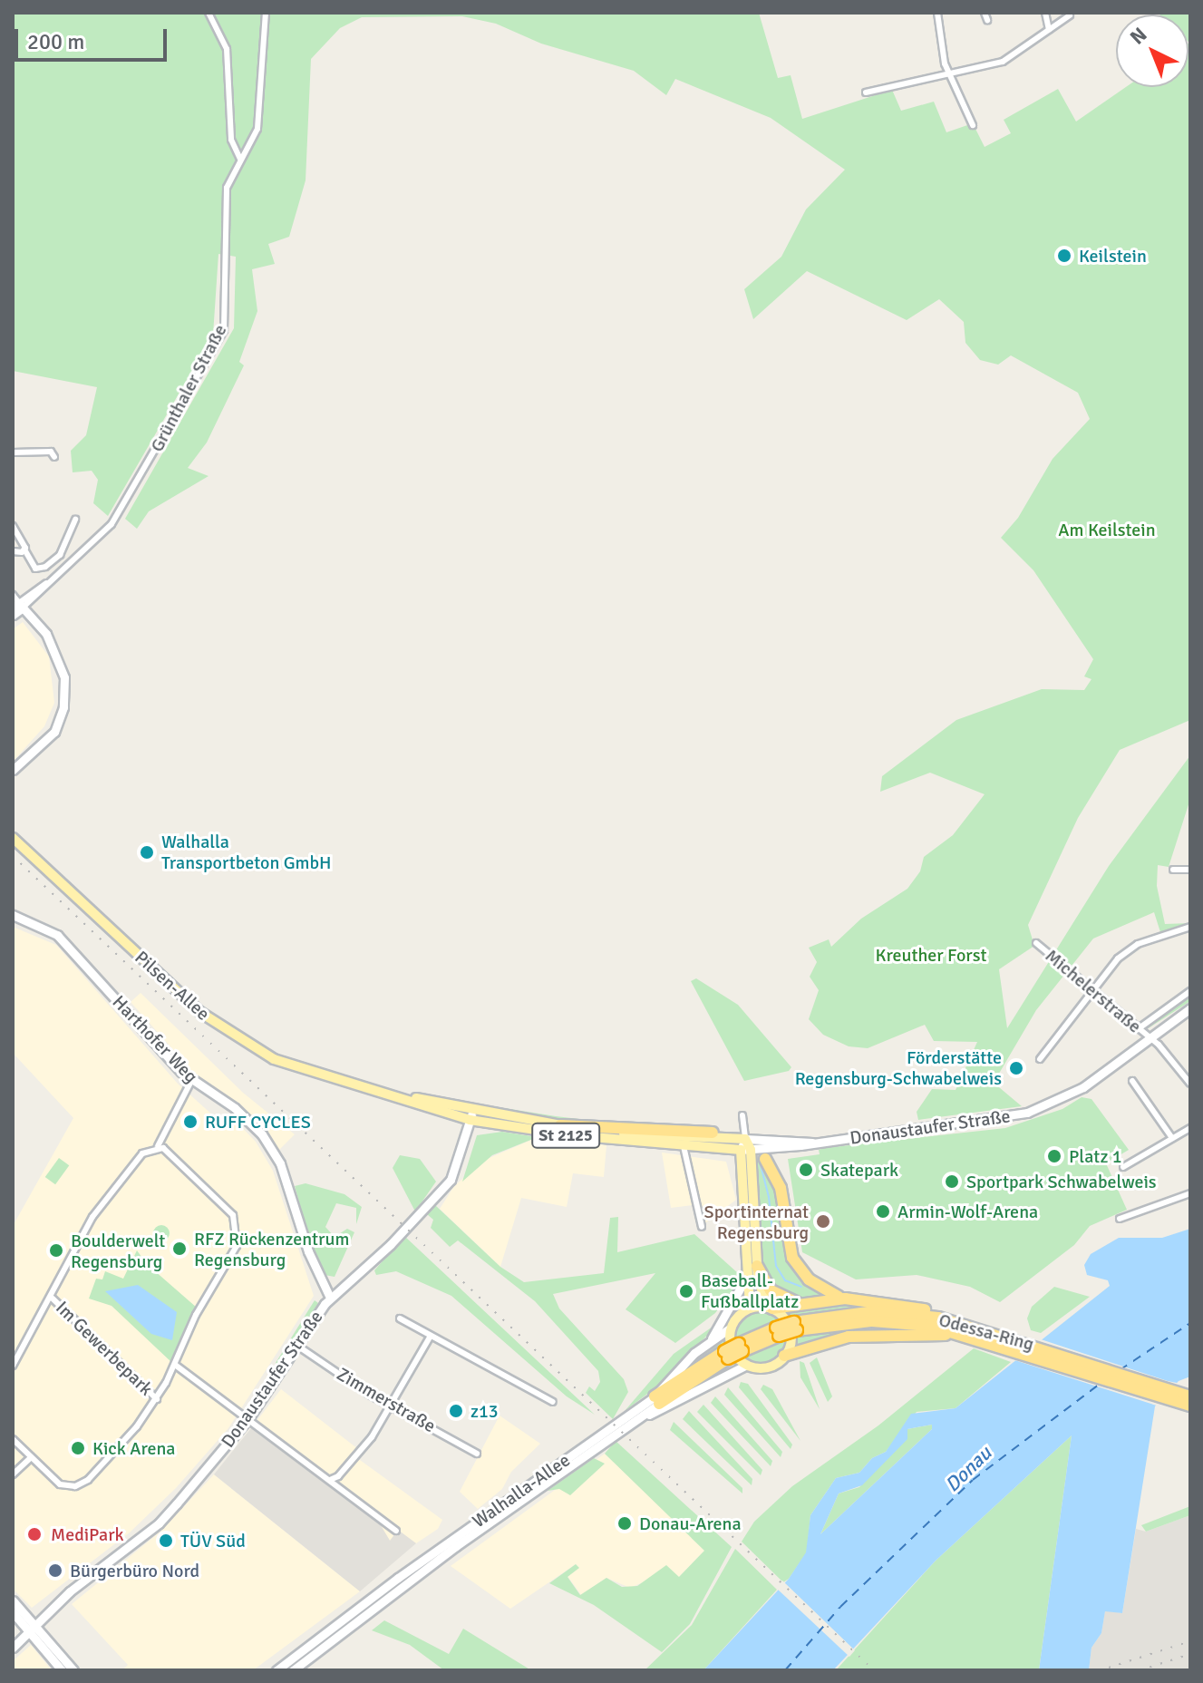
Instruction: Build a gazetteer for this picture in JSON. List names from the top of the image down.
{
  "streets": {
    "highway": ["Odessa-Ring", "Walhalla-Allee"],
    "main road": [
      "Grünthaler Straße",
      "Pilsen-Allee",
      "Harthofer Weg",
      "Donaustaufer Straße",
      "St 2125"
    ],
    "street": ["Michelerstraße", "Im Gewerbepark", "Zimmerstraße"]
  },
  "crossings": [
    ["Pilsen-Allee", "Donaustaufer Straße"],
    ["Michelerstraße", "Donaustaufer Straße"],
    ["Harthofer Weg", "Donaustaufer Straße"],
    ["Harthofer Weg", "Im Gewerbepark"],
    ["Donaustaufer Straße", "Im Gewerbepark"],
    ["Donaustaufer Straße", "Zimmerstraße"],
    ["Odessa-Ring", "Walhalla-Allee"]
  ],
  "water": ["Donau"],
  "parks": ["Am Keilstein", "Kreuther Forst"],
  "places": [
    "Keilstein",
    "Walhalla Transportbeton GmbH",
    "Förderstätte Regensburg-Schwabelweis",
    "RUFF CYCLES",
    "Platz 1",
    "Skatepark",
    "Sportpark Schwabelweis",
    "Armin-Wolf-Arena",
    "Sportinternat Regensburg",
    "RFZ Rückenzentrum Regensburg",
    "Boulderwelt Regensburg",
    "Baseball- Fußballplatz",
    "z13",
    "Kick Arena",
    "Donau-Arena",
    "MediPark",
    "TÜV Süd",
    "Bürgerbüro Nord"
  ],
  "scale_bar": "200 m",
  "north": "top left"
}
